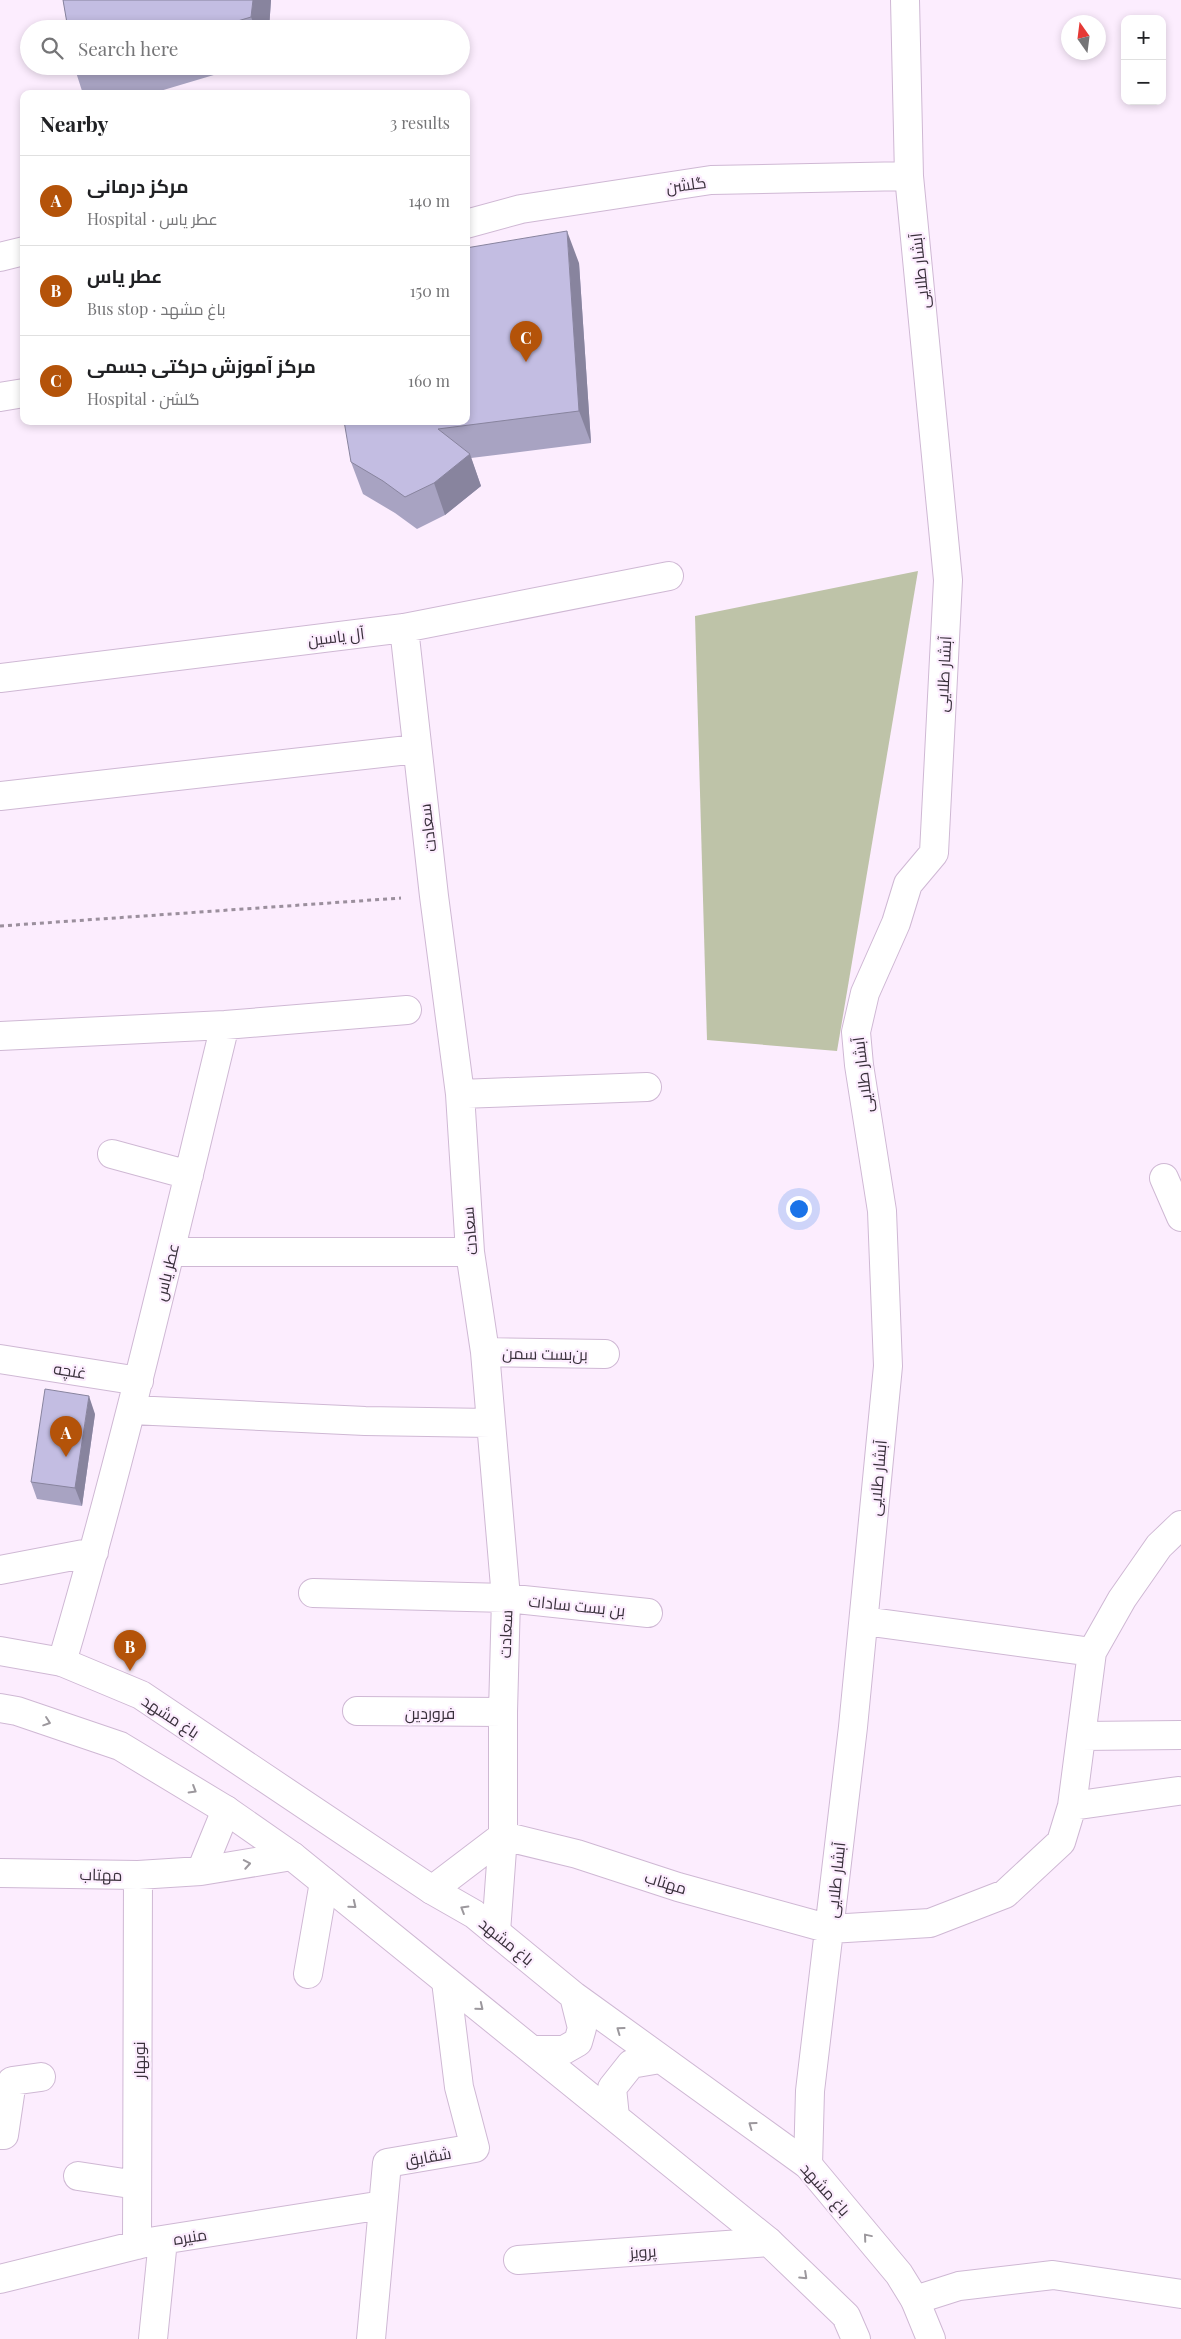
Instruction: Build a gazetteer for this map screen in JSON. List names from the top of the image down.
{
  "streets": {
    "street": [
      "گلشن",
      "آبشار طلایی",
      "آل یاسین",
      "سعادت",
      "عطر یاس",
      "بن‌بست سمن",
      "غنچه",
      "بن بست سادات",
      "فروردین",
      "باغ مشهد",
      "مهتاب",
      "نوبهار",
      "شقایق",
      "منیره",
      "پرویز"
    ]
  },
  "crossings": [
    ["گلشن", "آبشار طلایی"],
    ["آبشار طلایی", "باغ مشهد"],
    ["آبشار طلایی", "مهتاب"],
    ["آل یاسین", "سعادت"],
    ["سعادت", "بن‌بست سمن"],
    ["سعادت", "بن بست سادات"],
    ["سعادت", "فروردین"],
    ["سعادت", "باغ مشهد"],
    ["سعادت", "مهتاب"],
    ["عطر یاس", "غنچه"],
    ["عطر یاس", "باغ مشهد"],
    ["مهتاب", "نوبهار"],
    ["نوبهار", "منیره"],
    ["شقایق", "منیره"]
  ],
  "north": "top",
  "page": {
    "map_buttons": ["+", "−"],
    "search": "Search here",
    "heading": ["Nearby", "3 results"],
    "list": [
      {
        "mark": "A",
        "name": "مرکز درمانی",
        "note": "Hospital · عطر یاس",
        "value": "140 m"
      },
      {
        "mark": "B",
        "name": "عطر یاس",
        "note": "Bus stop · باغ مشهد",
        "value": "150 m"
      },
      {
        "mark": "C",
        "name": "مرکز آموزش حرکتی جسمی",
        "note": "Hospital · گلشن",
        "value": "160 m"
      }
    ],
    "pins": ["C", "A", "B"]
  }
}
